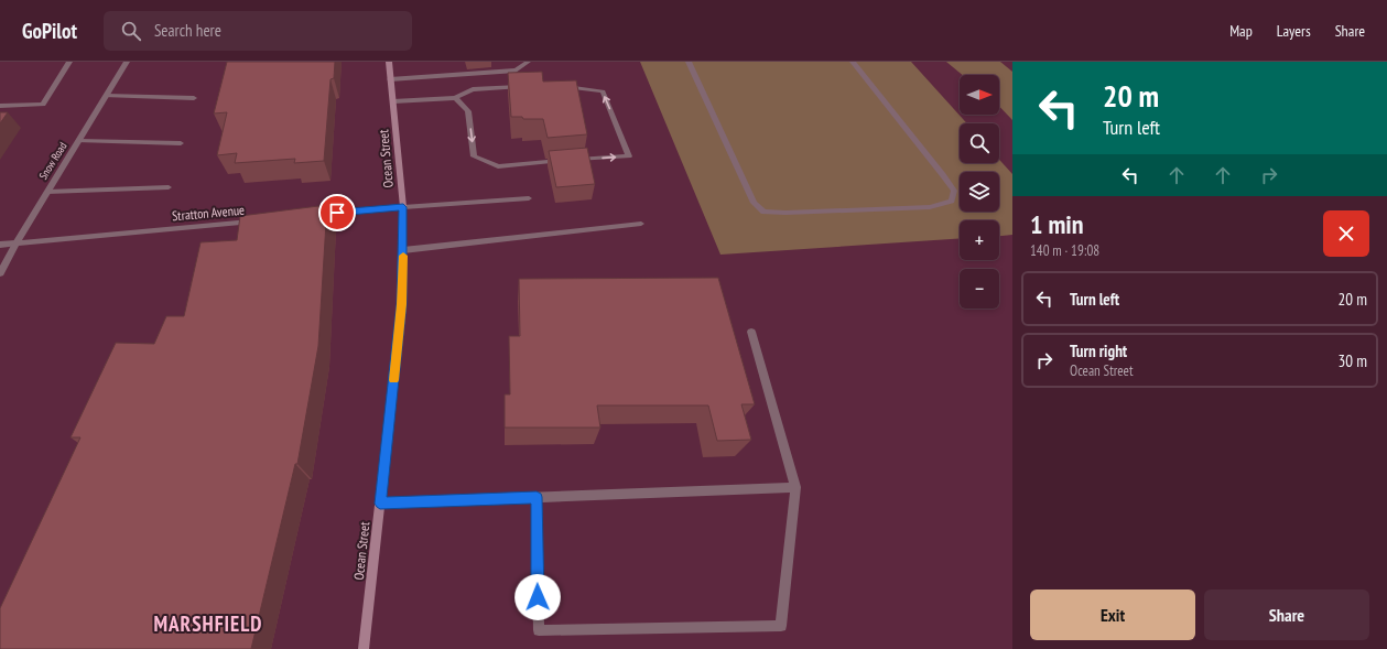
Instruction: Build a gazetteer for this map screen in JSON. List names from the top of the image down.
{
  "streets": {
    "main road": ["Ocean Street"],
    "street": ["Snow Road", "Stratton Avenue"]
  },
  "crossings": [
    ["Snow Road", "Stratton Avenue"]
  ],
  "districts": ["MARSHFIELD"],
  "north": "right",
  "page": {
    "header": "GoPilot",
    "search": "Search here",
    "nav": ["Map", "Layers", "Share"],
    "turn": ["20 m", "Turn left"],
    "map_buttons": ["+", "−"],
    "heading": ["1 min", "140 m · 19:08"],
    "list": [
      {
        "name": "Turn left",
        "value": "20 m"
      },
      {
        "name": "Turn right",
        "note": "Ocean Street",
        "value": "30 m"
      }
    ],
    "buttons": ["Exit", "Share"]
  }
}
